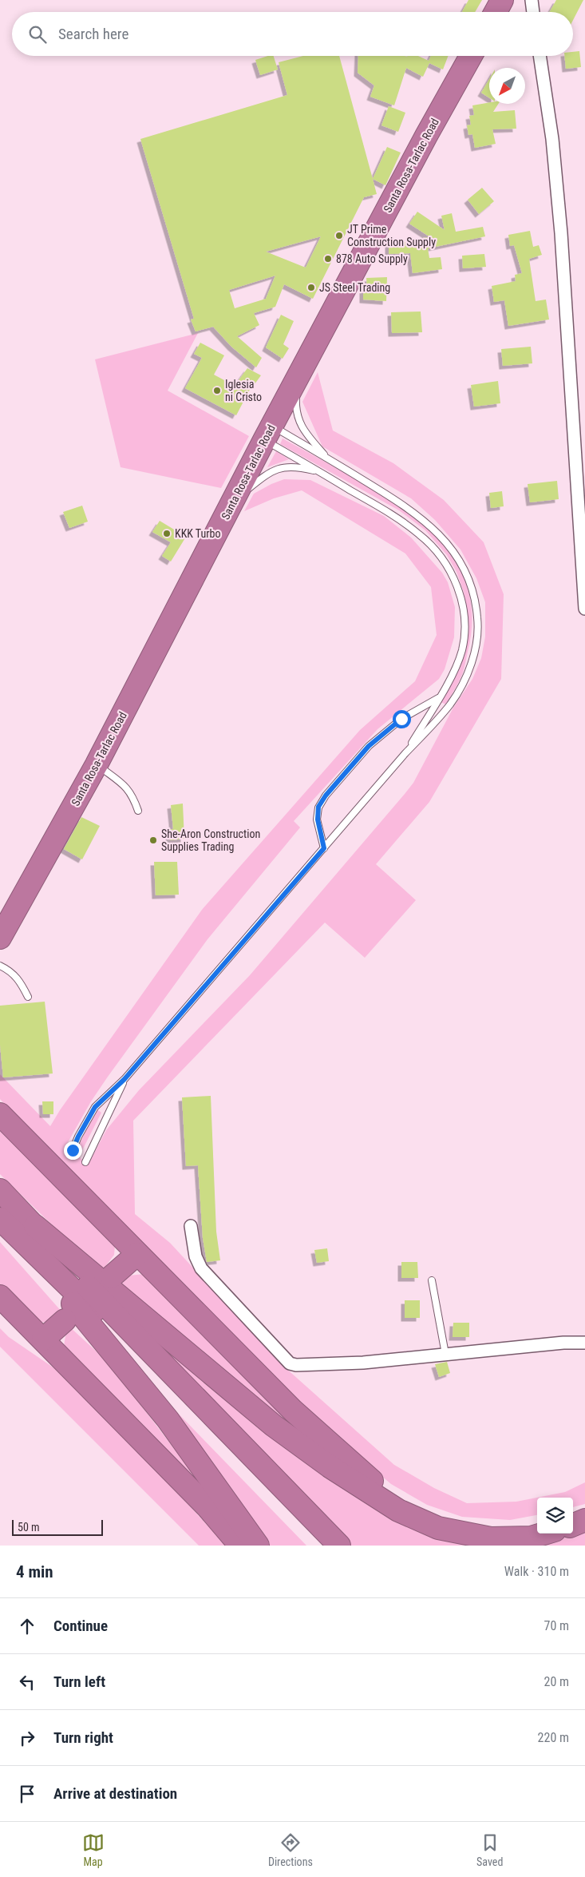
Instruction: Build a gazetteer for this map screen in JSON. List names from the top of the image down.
{
  "streets": {
    "highway": ["Santa Rosa-Tarlac Road"]
  },
  "places": [
    "JT Prime Construction Supply",
    "878 Auto Supply",
    "JS Steel Trading",
    "Iglesia ni Cristo",
    "KKK Turbo",
    "She-Aron Construction Supplies Trading"
  ],
  "scale_bar": "50 m",
  "north": "bottom left",
  "page": {
    "search": "Search here",
    "scale": "50 m",
    "heading": ["4 min", "Walk · 310 m"],
    "list": [
      ["Continue", "70 m"],
      ["Turn left", "20 m"],
      ["Turn right", "220 m"],
      "Arrive at destination"
    ],
    "nav": ["Map", "Directions", "Saved"]
  }
}
